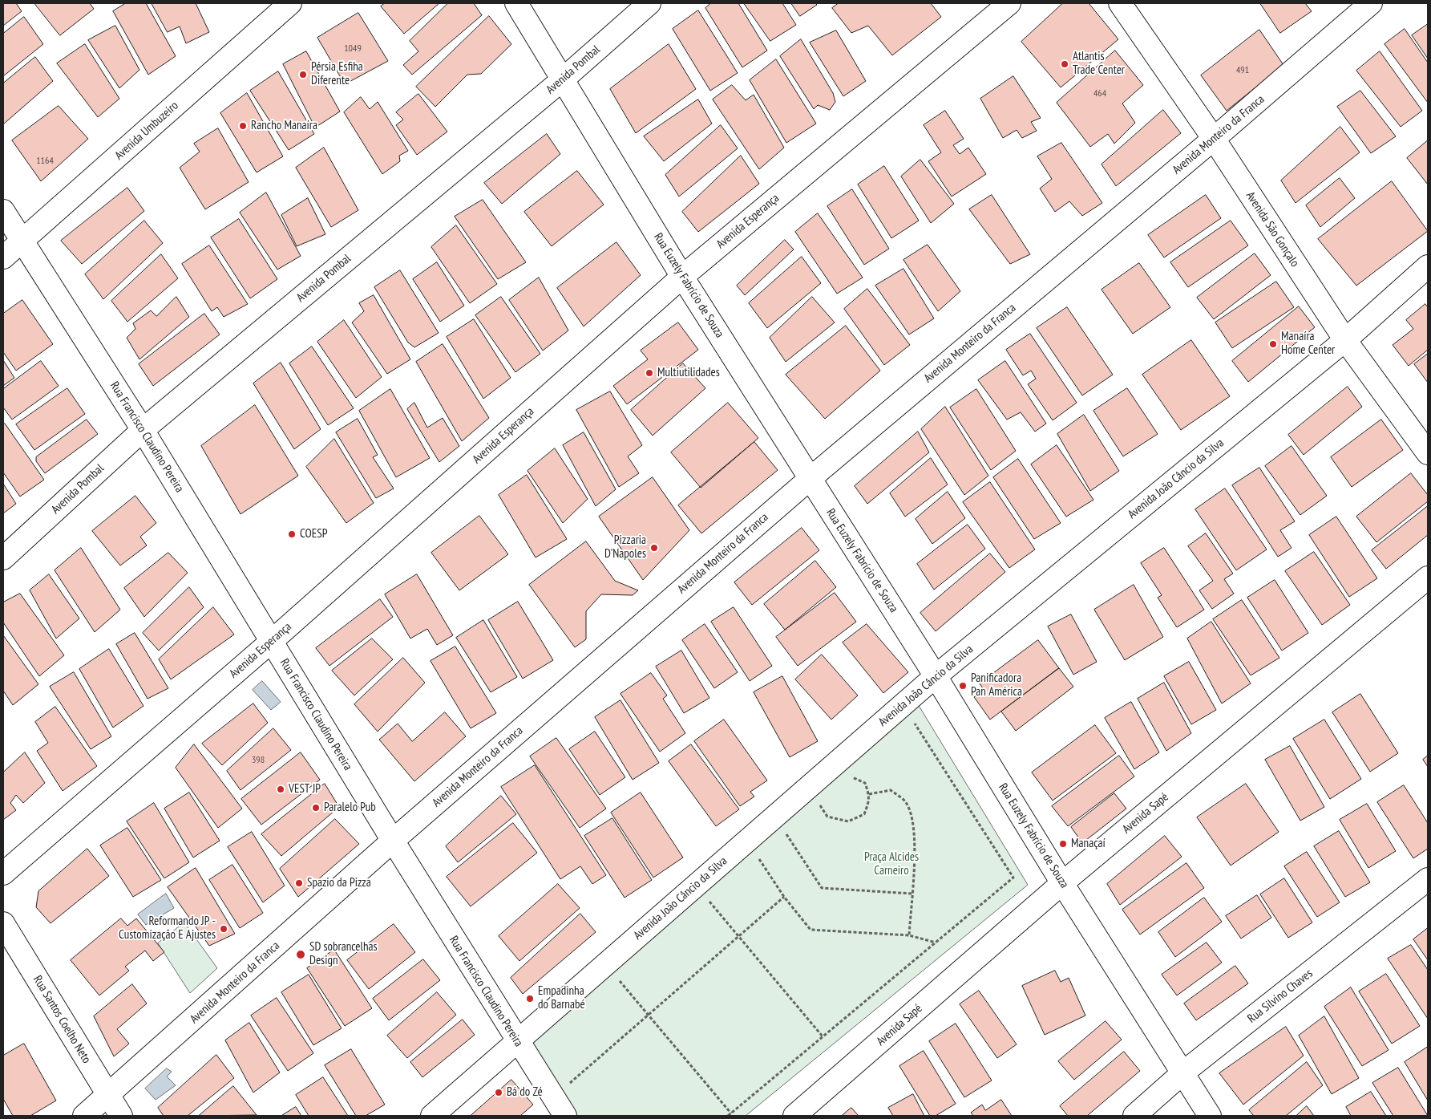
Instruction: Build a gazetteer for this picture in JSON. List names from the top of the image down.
{
  "streets": {
    "street": [
      "Avenida Pombal",
      "Avenida Umbuzeiro",
      "Avenida Monteiro da Franca",
      "Avenida Esperança",
      "Avenida São Gonçalo",
      "Rua Euzely Fabrício de Souza",
      "Rua Francisco Claudino Pereira",
      "Avenida João Câncio da Silva",
      "Avenida Sapé",
      "Rua Silvino Chaves",
      "Rua Santos Coelho Neto"
    ]
  },
  "crossings": [
    ["Avenida Pombal", "Rua Euzely Fabrício de Souza"],
    ["Avenida Pombal", "Rua Francisco Claudino Pereira"],
    ["Avenida Umbuzeiro", "Rua Francisco Claudino Pereira"],
    ["Avenida Monteiro da Franca", "Avenida São Gonçalo"],
    ["Avenida Monteiro da Franca", "Rua Euzely Fabrício de Souza"],
    ["Avenida Monteiro da Franca", "Rua Francisco Claudino Pereira"],
    ["Avenida Monteiro da Franca", "Rua Santos Coelho Neto"],
    ["Avenida Esperança", "Rua Euzely Fabrício de Souza"],
    ["Avenida Esperança", "Rua Francisco Claudino Pereira"],
    ["Avenida São Gonçalo", "Avenida João Câncio da Silva"],
    ["Rua Euzely Fabrício de Souza", "Avenida João Câncio da Silva"],
    ["Rua Euzely Fabrício de Souza", "Avenida Sapé"],
    ["Rua Euzely Fabrício de Souza", "Rua Silvino Chaves"],
    ["Rua Francisco Claudino Pereira", "Avenida João Câncio da Silva"]
  ],
  "parks": ["Praça Alcides Carneiro"],
  "places": [
    "Atlantis Trade Center",
    "Pérsia Esfiha Diferente",
    "Rancho Manaíra",
    "Manaíra Home Center",
    "Multiutilidades",
    "COESP",
    "Pizzaria D'Napoles",
    "Panificadora Pan América",
    "VEST JP",
    "Paralelo Pub",
    "Manaçaí",
    "Spazio da Pizza",
    "Reformando JP - Customização E Ajustes",
    "SD sobrancelhas Design",
    "Empadinha do Barnabé",
    "Bá do Zé"
  ],
  "house_numbers": [
    "1049",
    "491",
    "464",
    "1164",
    "398"
  ]
}
